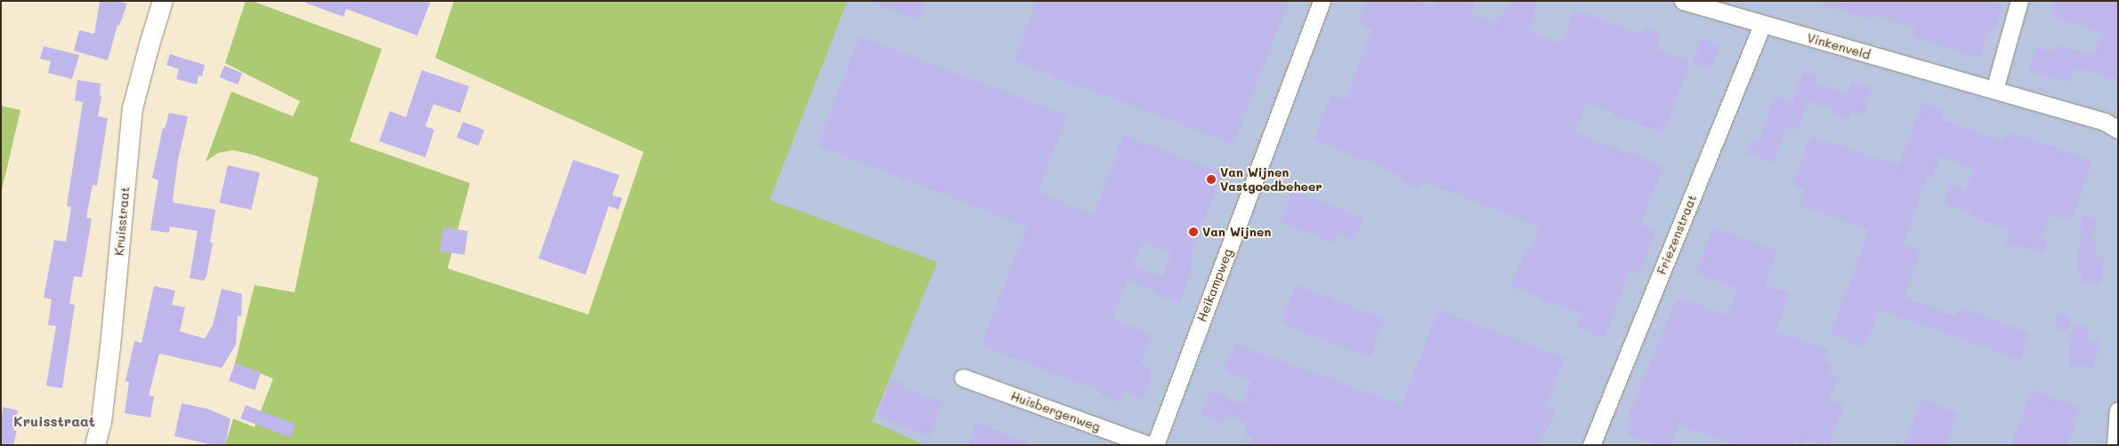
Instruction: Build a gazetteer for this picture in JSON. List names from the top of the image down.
{
  "streets": {
    "street": [
      "Vinkenveld",
      "Kruisstraat",
      "Friezenstraat",
      "Heikampweg",
      "Huisbergenweg"
    ]
  },
  "crossings": [
    ["Vinkenveld", "Friezenstraat"]
  ],
  "districts": ["Kruisstraat"],
  "places": ["Van Wijnen Vastgoedbeheer", "Van Wijnen"]
}
